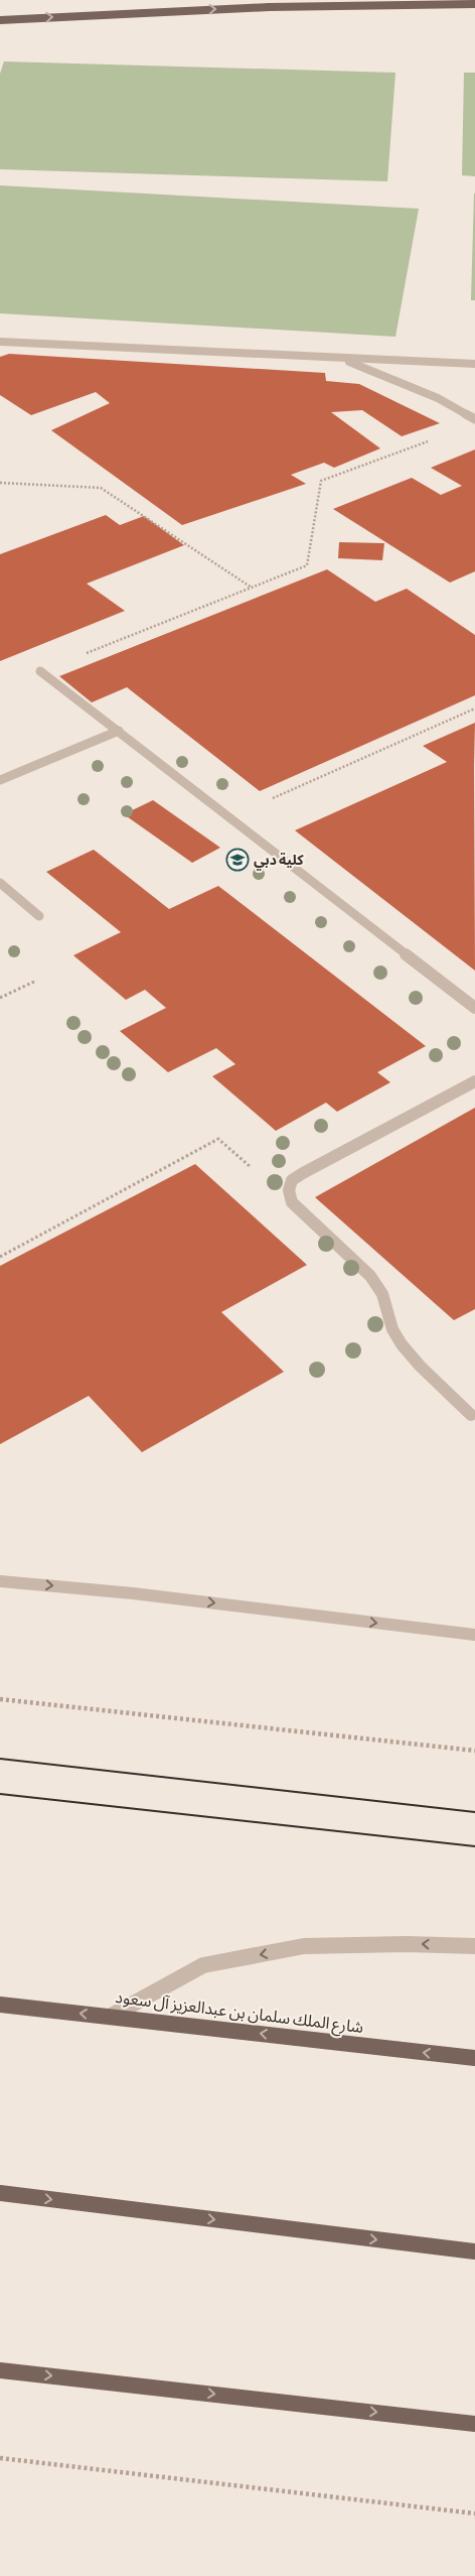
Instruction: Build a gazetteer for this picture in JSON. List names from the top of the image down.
{
  "streets": {
    "main road": ["شارع الملك سلمان بن عبدالعزيز آل سعود"]
  },
  "one_way": ["شارع الملك سلمان بن عبدالعزيز آل سعود"],
  "places": {
    "school or university": ["كلية دبي"]
  }
}
